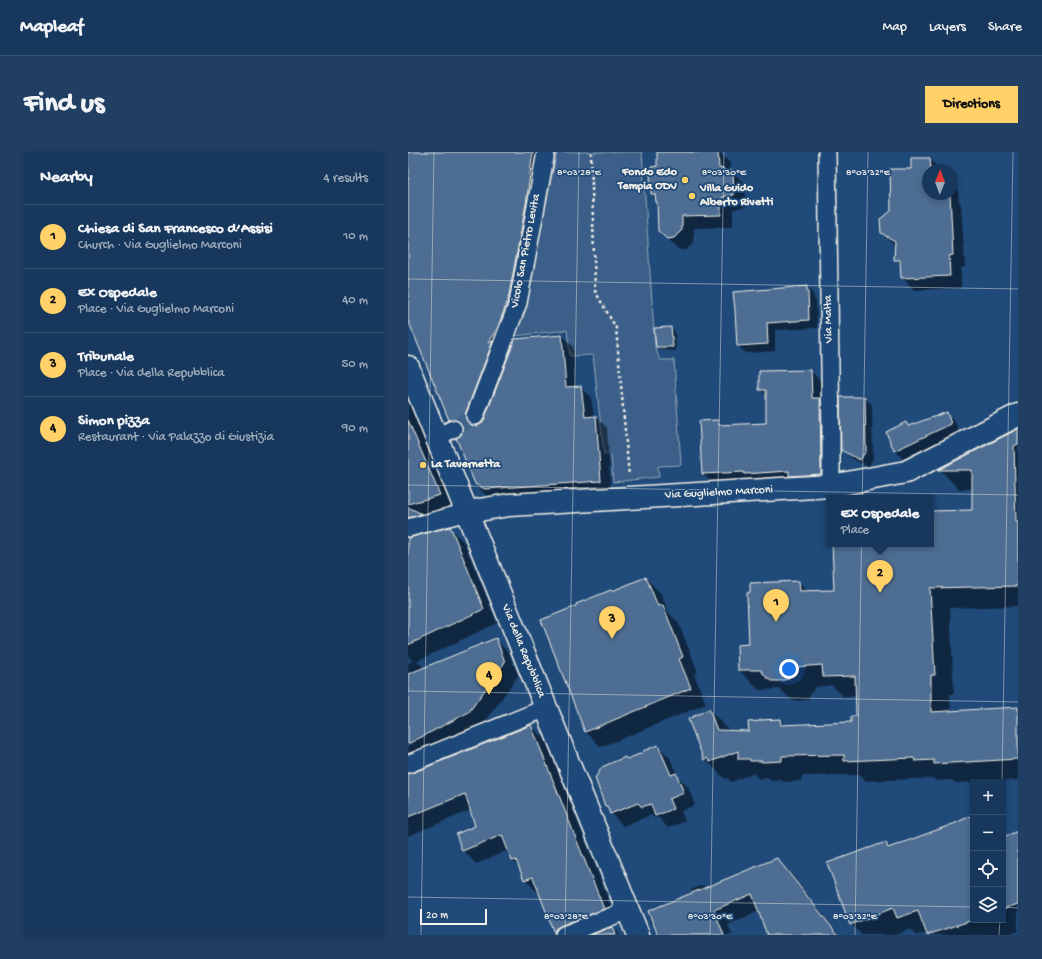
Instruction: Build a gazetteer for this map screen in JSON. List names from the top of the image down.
{
  "streets": {
    "street": [
      "Vicolo San Pietro Levita",
      "Via Malta",
      "Via Guglielmo Marconi",
      "Via della Repubblica"
    ]
  },
  "crossings": [
    ["Via Malta", "Via Guglielmo Marconi"],
    ["Via Guglielmo Marconi", "Via della Repubblica"]
  ],
  "places": ["Fondo Edo Tempia ODV", "Villa Guido Alberto Rivetti", "La Tavernetta"],
  "scale_bar": "20 m",
  "north": "top",
  "page": {
    "header": "Mapleaf",
    "nav": ["Map", "Layers", "Share"],
    "buttons": "Directions",
    "title": "Find us",
    "heading": ["Nearby", "4 results"],
    "list": [
      {
        "mark": "1",
        "name": "Chiesa di San Francesco d’Assisi",
        "note": "Church · Via Guglielmo Marconi",
        "value": "10 m"
      },
      {
        "mark": "2",
        "name": "Ex Ospedale",
        "note": "Place · Via Guglielmo Marconi",
        "value": "40 m"
      },
      {
        "mark": "3",
        "name": "Tribunale",
        "note": "Place · Via della Repubblica",
        "value": "50 m"
      },
      {
        "mark": "4",
        "name": "Simon pizza",
        "note": "Restaurant · Via Palazzo di Giustizia",
        "value": "90 m"
      }
    ],
    "popup": ["Ex Ospedale", "Place"],
    "pins": [
      "2",
      "1",
      "3",
      "4"
    ],
    "map_buttons": ["+", "−"],
    "scale": "20 m"
  },
  "coordinates": ["8°03'28\"E", "8°03'30\"E", "8°03'32\"E"]
}
